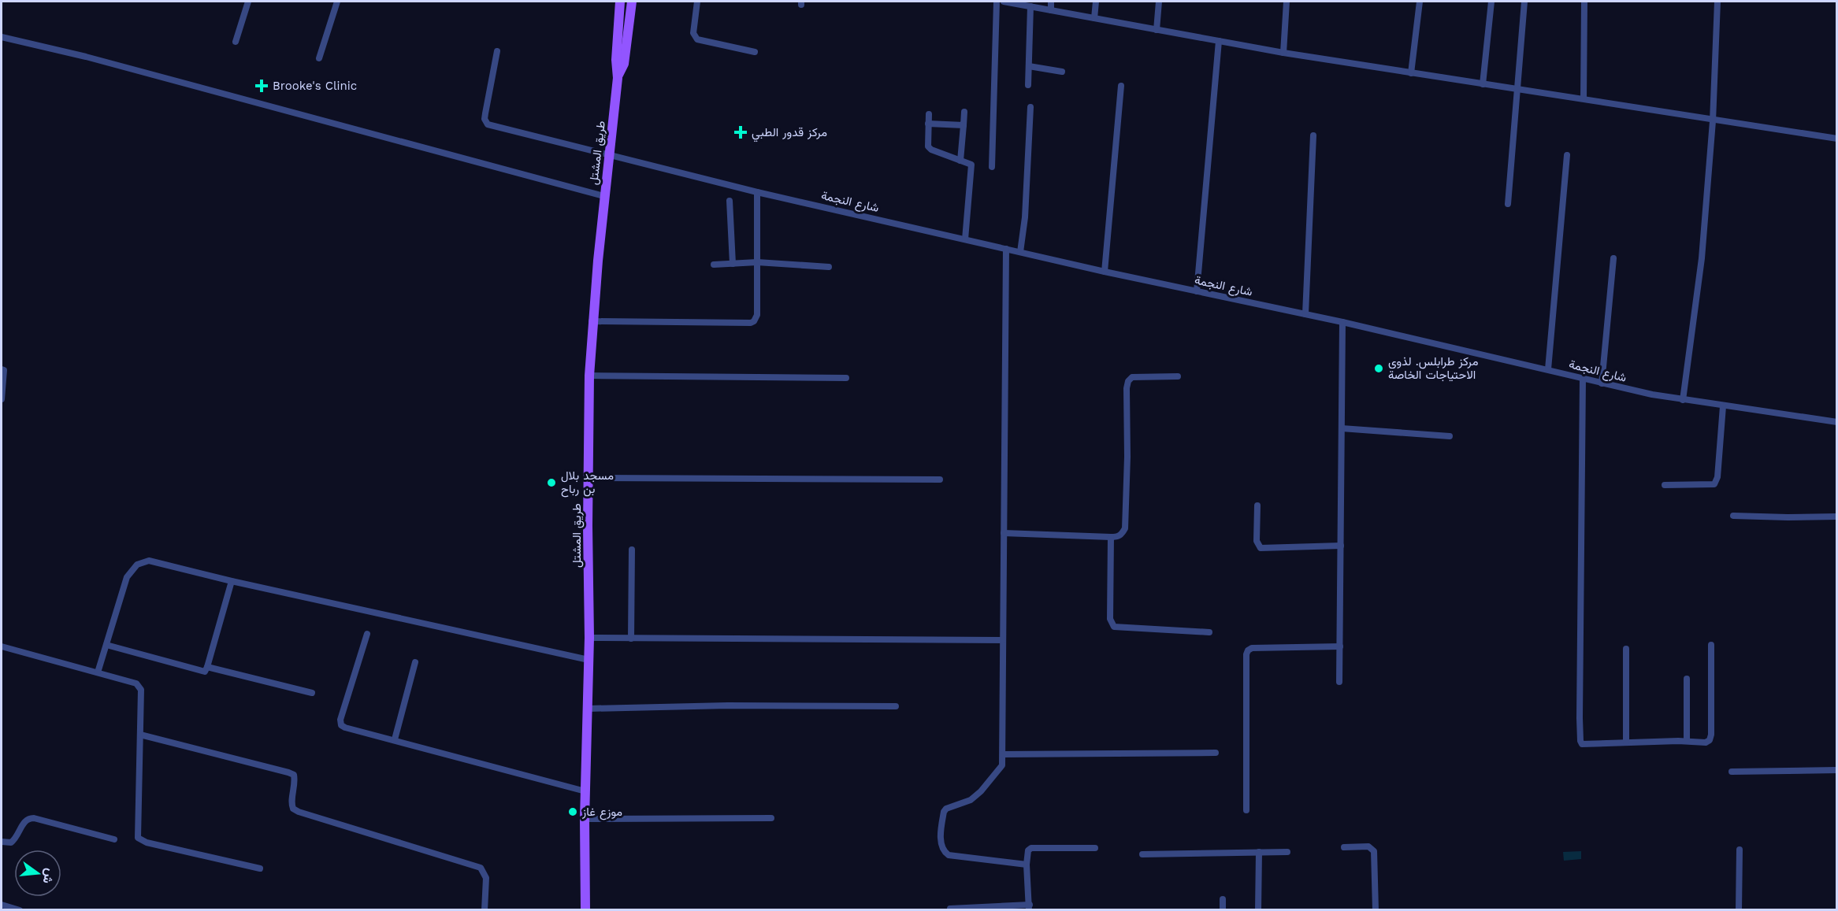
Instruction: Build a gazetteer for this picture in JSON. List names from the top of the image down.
{
  "streets": {
    "main road": ["طريق المشتل"],
    "street": ["شارع النجمة"]
  },
  "crossings": [
    ["طريق المشتل", "شارع النجمة"]
  ],
  "places": {
    "health": ["Brooke's Clinic", "مركز قدور الطبي"],
    "other": ["مركز طرابلس. لذوي الاحتياجات الخاصة", "مسجد بلال بن رباح", "موزع غاز"]
  },
  "north": "right"
}
